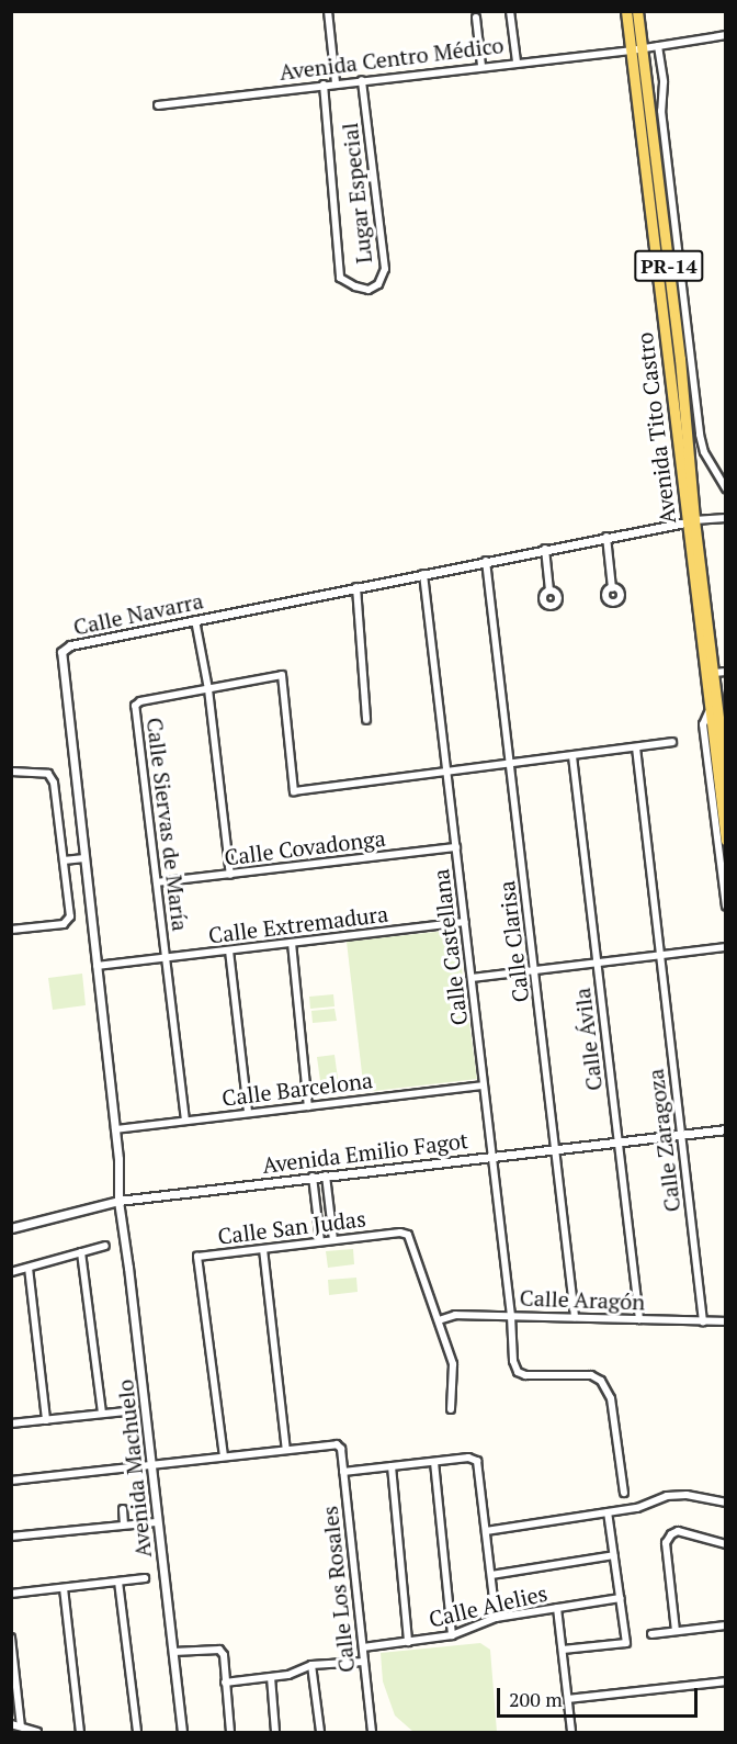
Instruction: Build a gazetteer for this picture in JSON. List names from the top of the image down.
{
  "streets": {
    "main road": ["PR-14", "Avenida Tito Castro"],
    "street": [
      "Avenida Centro Médico",
      "Lugar Especial",
      "Calle Navarra",
      "Calle Siervas de María",
      "Calle Covadonga",
      "Calle Extremadura",
      "Calle Clarisa",
      "Calle Castellana",
      "Calle Ávila",
      "Calle Barcelona",
      "Calle Zaragoza",
      "Avenida Emilio Fagot",
      "Calle San Judas",
      "Calle Aragón",
      "Avenida Machuelo",
      "Calle Los Rosales",
      "Calle Alelies"
    ]
  },
  "crossings": [
    ["Avenida Centro Médico", "Lugar Especial"],
    ["Avenida Centro Médico", "Avenida Tito Castro"],
    ["Avenida Tito Castro", "Calle Navarra"],
    ["Calle Navarra", "Calle Extremadura"],
    ["Calle Navarra", "Calle Clarisa"],
    ["Calle Navarra", "Calle Castellana"],
    ["Calle Navarra", "Calle Barcelona"],
    ["Calle Navarra", "Avenida Emilio Fagot"],
    ["Calle Navarra", "Avenida Machuelo"],
    ["Calle Siervas de María", "Calle Covadonga"],
    ["Calle Siervas de María", "Calle Extremadura"],
    ["Calle Siervas de María", "Calle Clarisa"],
    ["Calle Siervas de María", "Calle Castellana"],
    ["Calle Siervas de María", "Calle Ávila"],
    ["Calle Siervas de María", "Calle Barcelona"],
    ["Calle Siervas de María", "Calle Zaragoza"],
    ["Calle Covadonga", "Calle Castellana"],
    ["Calle Extremadura", "Calle Castellana"],
    ["Calle Clarisa", "Avenida Emilio Fagot"],
    ["Calle Clarisa", "Calle Aragón"],
    ["Calle Castellana", "Calle Barcelona"],
    ["Calle Castellana", "Avenida Emilio Fagot"],
    ["Calle Castellana", "Calle Aragón"],
    ["Calle Ávila", "Avenida Emilio Fagot"],
    ["Calle Ávila", "Calle Aragón"],
    ["Calle Zaragoza", "Avenida Emilio Fagot"],
    ["Calle Zaragoza", "Calle Aragón"],
    ["Avenida Emilio Fagot", "Avenida Machuelo"],
    ["Calle San Judas", "Calle Aragón"],
    ["Calle Los Rosales", "Calle Alelies"]
  ],
  "scale_bar": "200 m"
}
